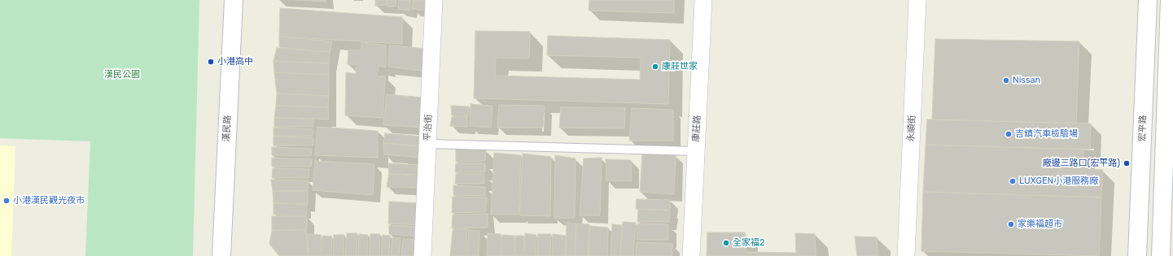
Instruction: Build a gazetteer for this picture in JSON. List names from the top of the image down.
{
  "streets": {
    "street": [
      "平治街",
      "漢民路",
      "康莊路",
      "永順街",
      "宏平路"
    ]
  },
  "parks": ["漢民公園"],
  "places": [
    "小港高中",
    "康莊世家",
    "Nissan",
    "吉鎮汽車檢驗場",
    "廠邊三路口(宏平路)",
    "LUXGEN小港服務廠",
    "小港漢民觀光夜市",
    "家樂福超市",
    "全家福2"
  ]
}
